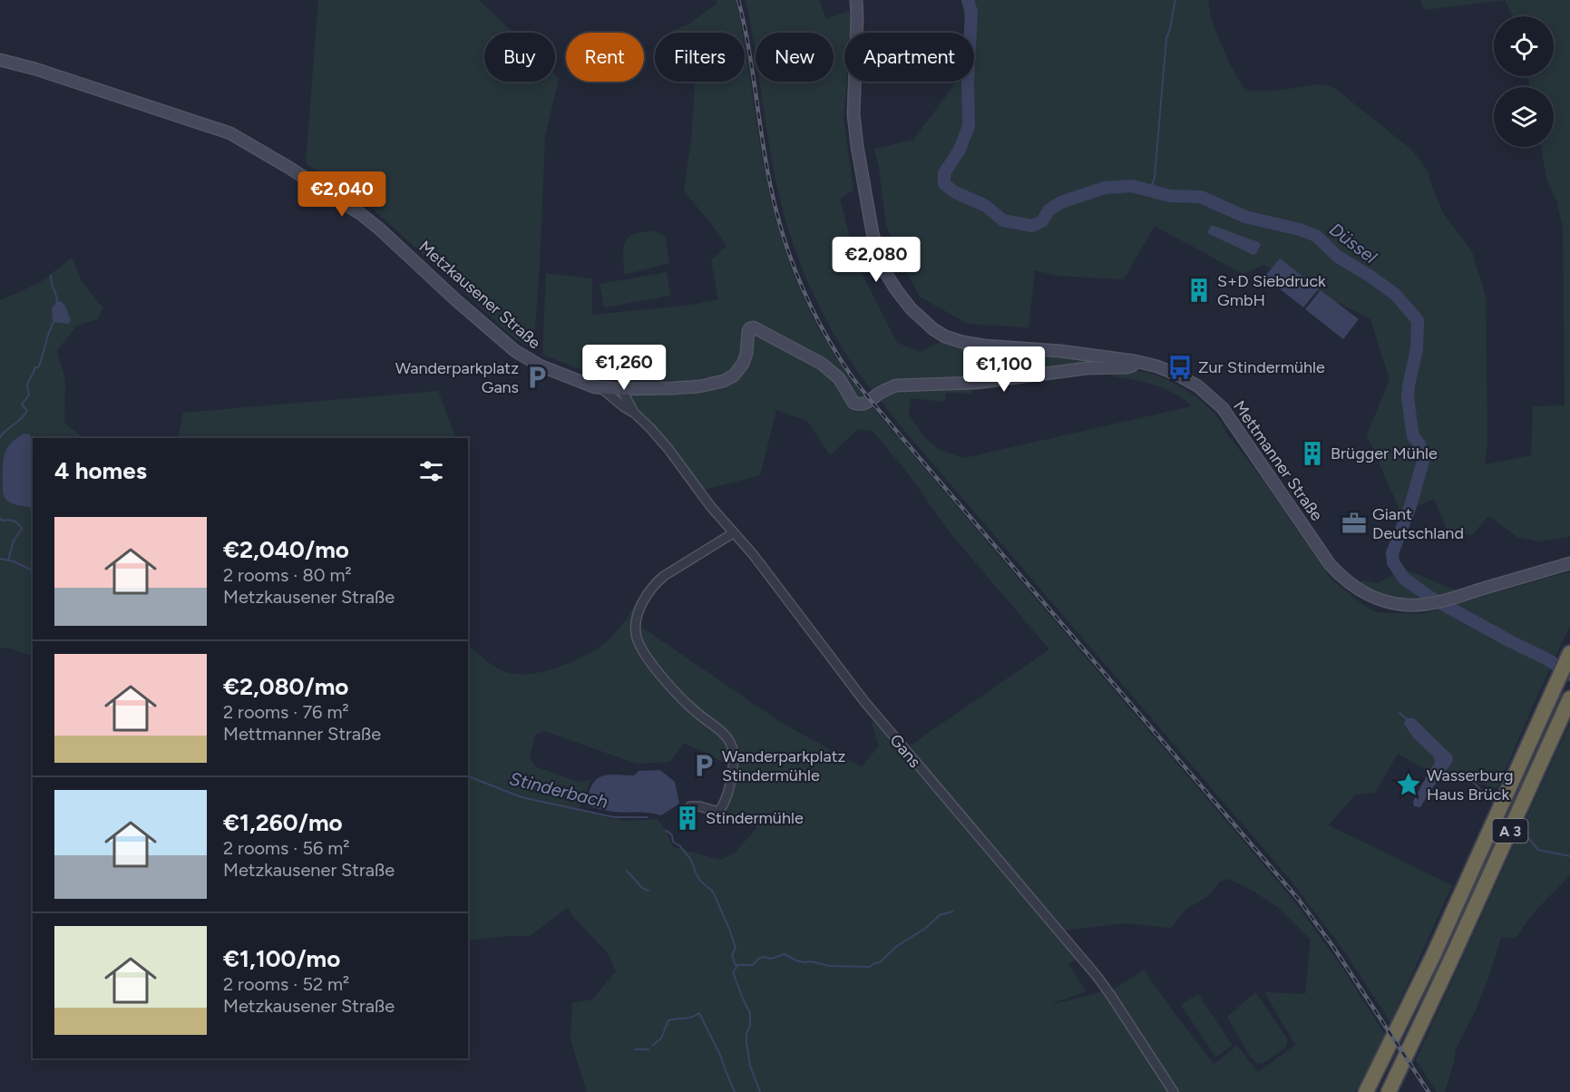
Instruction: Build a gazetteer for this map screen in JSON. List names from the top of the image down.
{
  "streets": {
    "highway": ["A 3"],
    "street": ["Metzkausener Straße", "Mettmanner Straße", "Gans"]
  },
  "crossings": [
    ["Metzkausener Straße", "Mettmanner Straße"],
    ["Metzkausener Straße", "Gans"]
  ],
  "water": ["Düssel", "Stinderbach"],
  "places": {
    "building": ["S+D Siebdruck GmbH", "Brügger Mühle", "Stindermühle"],
    "bus stop": ["Zur Stindermühle"],
    "parking": ["Wanderparkplatz Gans", "Wanderparkplatz Stindermühle"],
    "office": ["Giant Deutschland"],
    "place": ["Wasserburg Haus Brück"]
  },
  "page": {
    "chip": [
      "Buy",
      "Rent",
      "Filters",
      "New",
      "Apartment"
    ],
    "price": [
      "€2,040",
      "€2,080",
      "€1,260",
      "€1,100"
    ],
    "heading": "4 homes",
    "list": [
      {
        "name": "€2,040/mo",
        "note": "2 rooms · 80 m² · Metzkausener Straße"
      },
      {
        "name": "€2,080/mo",
        "note": "2 rooms · 76 m² · Mettmanner Straße"
      },
      {
        "name": "€1,260/mo",
        "note": "2 rooms · 56 m² · Metzkausener Straße"
      },
      {
        "name": "€1,100/mo",
        "note": "2 rooms · 52 m² · Metzkausener Straße"
      }
    ]
  }
}
